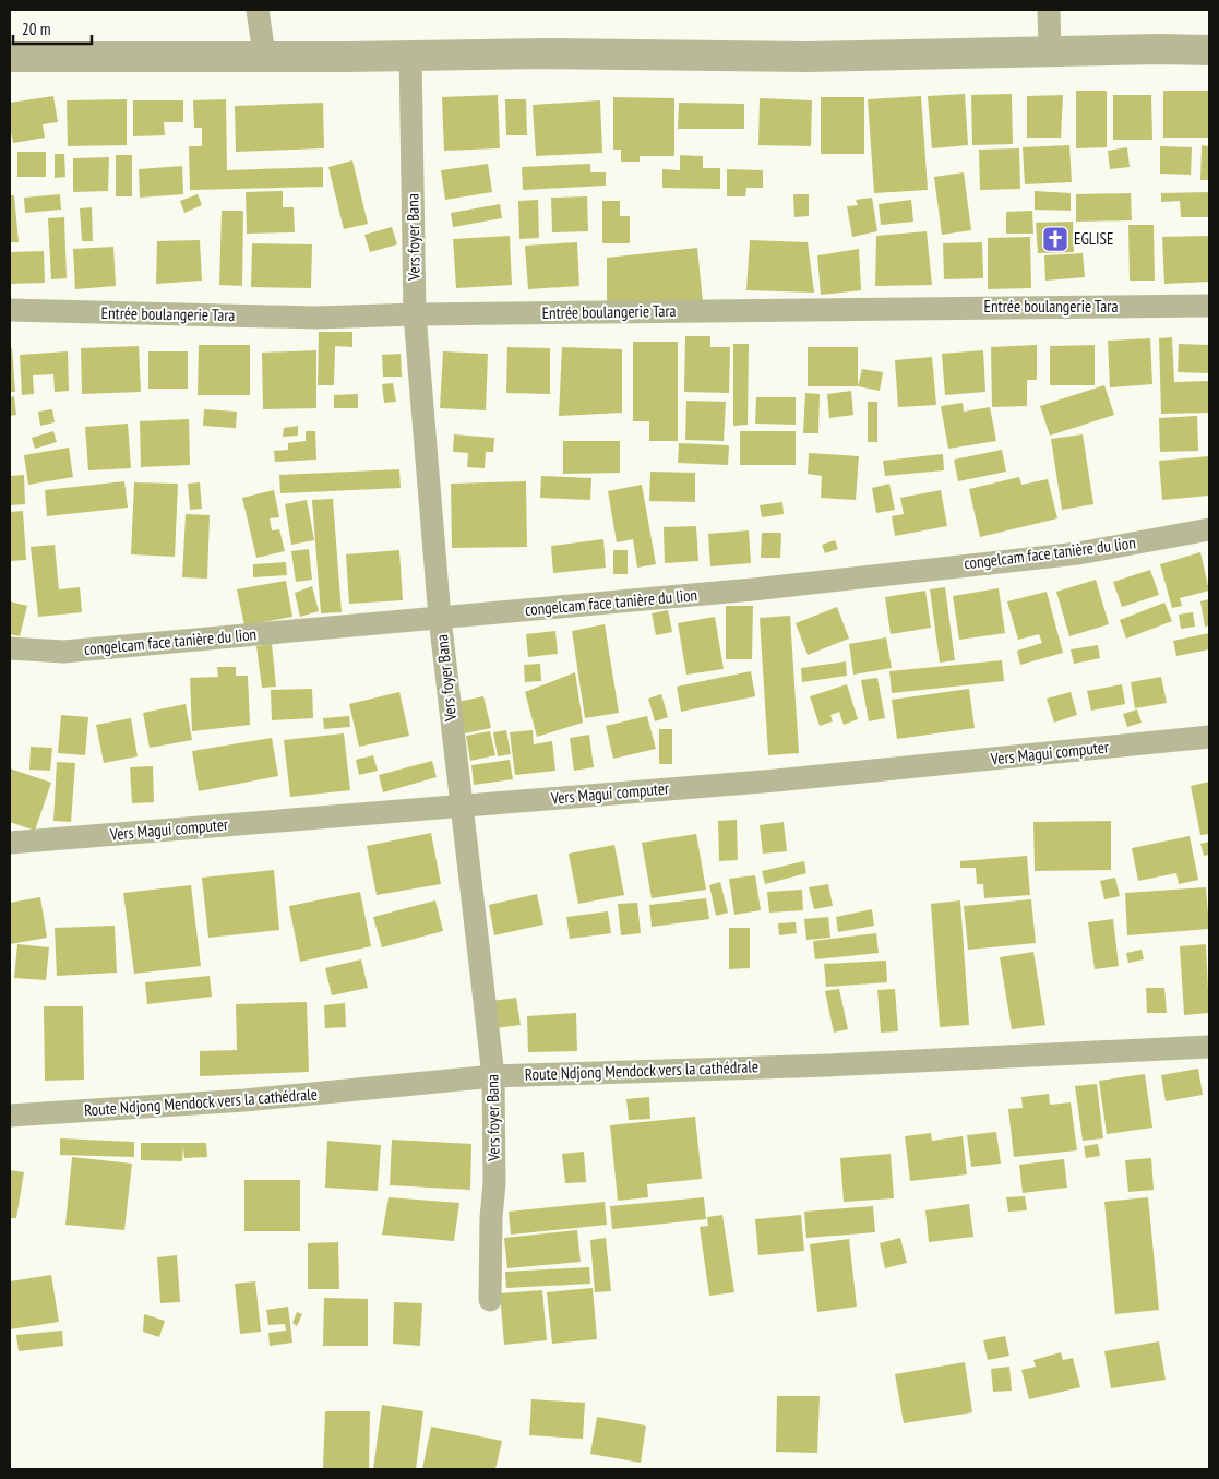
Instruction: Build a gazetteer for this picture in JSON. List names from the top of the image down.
{
  "streets": {
    "street": [
      "Vers foyer Bana",
      "Entrée boulangerie Tara",
      "congelcam face tanière du lion",
      "Vers Magui computer",
      "Route Ndjong Mendock vers la cathédrale"
    ]
  },
  "crossings": [
    ["Vers foyer Bana", "Entrée boulangerie Tara"],
    ["Vers foyer Bana", "congelcam face tanière du lion"],
    ["Vers foyer Bana", "Vers Magui computer"],
    ["Vers foyer Bana", "Route Ndjong Mendock vers la cathédrale"]
  ],
  "places": {
    "church": ["EGLISE"]
  },
  "scale_bar": "20 m"
}
